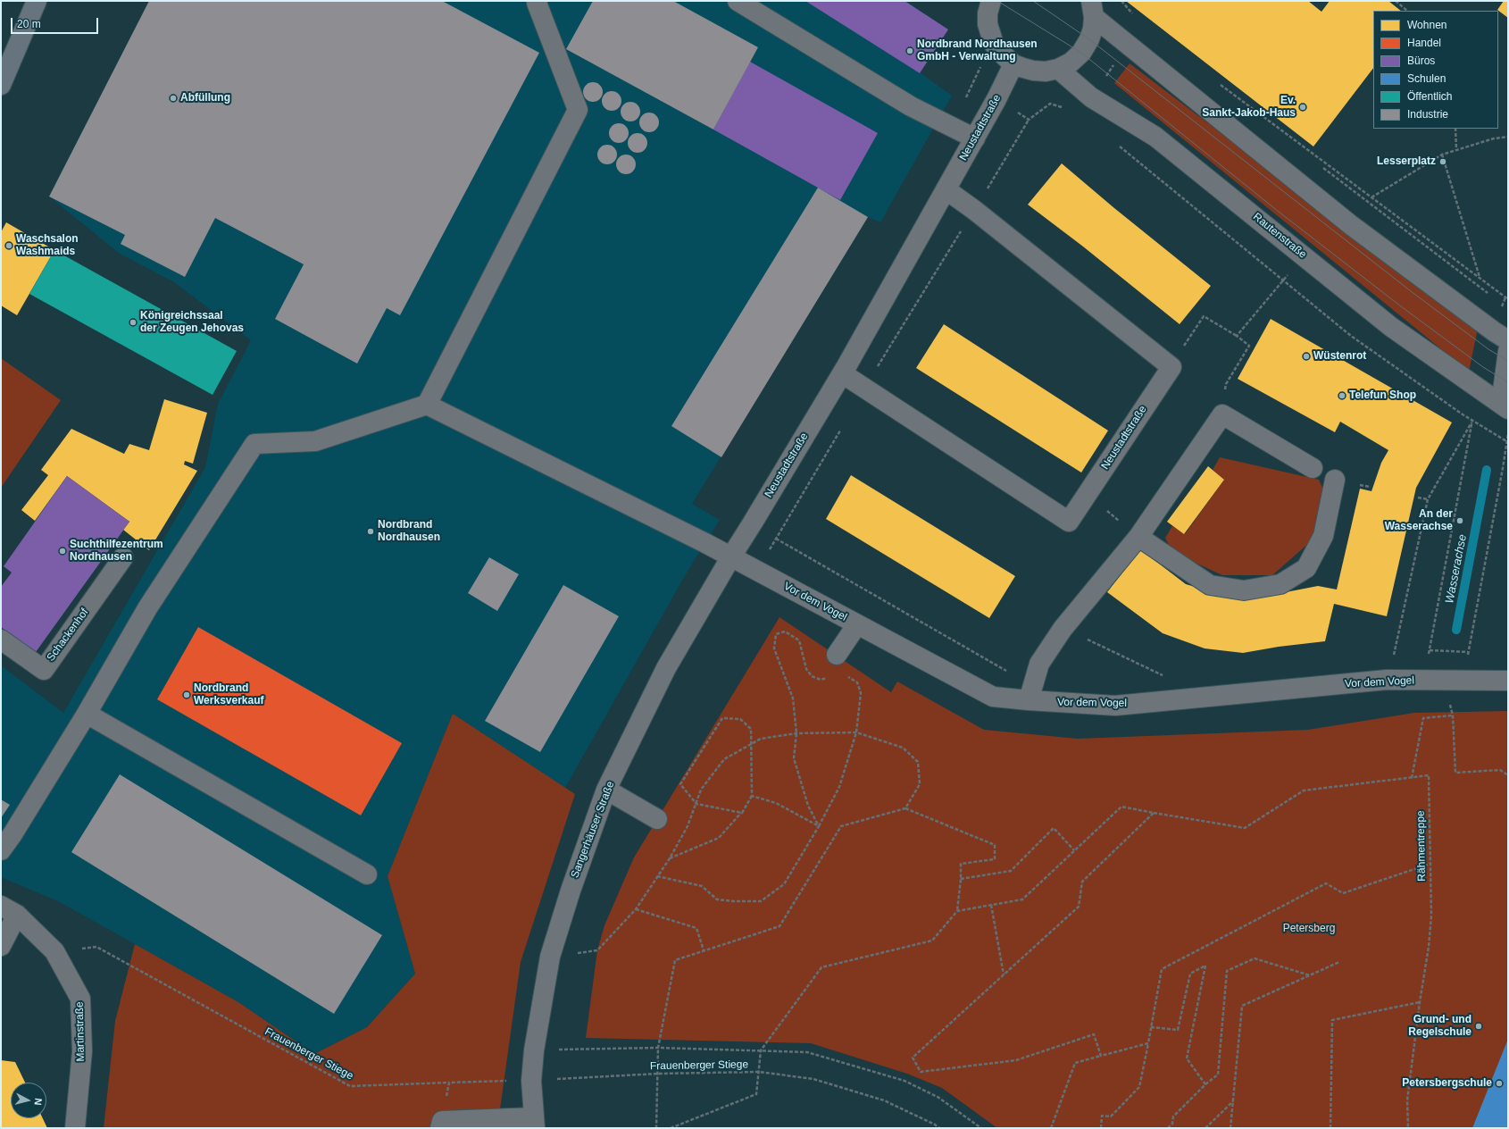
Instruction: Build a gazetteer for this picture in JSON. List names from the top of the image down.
{
  "streets": {
    "street": [
      "Neustadtstraße",
      "Rautenstraße",
      "Vor dem Vogel",
      "Schackenhof",
      "Sangerhäuser Straße",
      "Martinstraße"
    ],
    "path": ["Rähmentreppe", "Frauenberger Stiege"]
  },
  "crossings": [
    ["Neustadtstraße", "Vor dem Vogel"],
    ["Neustadtstraße", "Sangerhäuser Straße"],
    ["Vor dem Vogel", "Sangerhäuser Straße"],
    ["Sangerhäuser Straße", "Frauenberger Stiege"],
    ["Martinstraße", "Frauenberger Stiege"]
  ],
  "water": ["Wasserachse"],
  "parks": ["Petersberg"],
  "places": [
    "Nordbrand Nordhausen GmbH - Verwaltung",
    "Abfüllung",
    "Ev. Sankt-Jakob-Haus",
    "Lesserplatz",
    "Waschsalon Washmaids",
    "Königreichssaal der Zeugen Jehovas",
    "Wüstenrot",
    "Telefun Shop",
    "An der Wasserachse",
    "Nordbrand Nordhausen",
    "Suchthilfezentrum Nordhausen",
    "Nordbrand Werksverkauf",
    "Grund- und Regelschule",
    "Petersbergschule"
  ],
  "legend": [
    "Wohnen",
    "Handel",
    "Büros",
    "Schulen",
    "Öffentlich",
    "Industrie"
  ],
  "scale_bar": "20 m",
  "north": "right"
}
